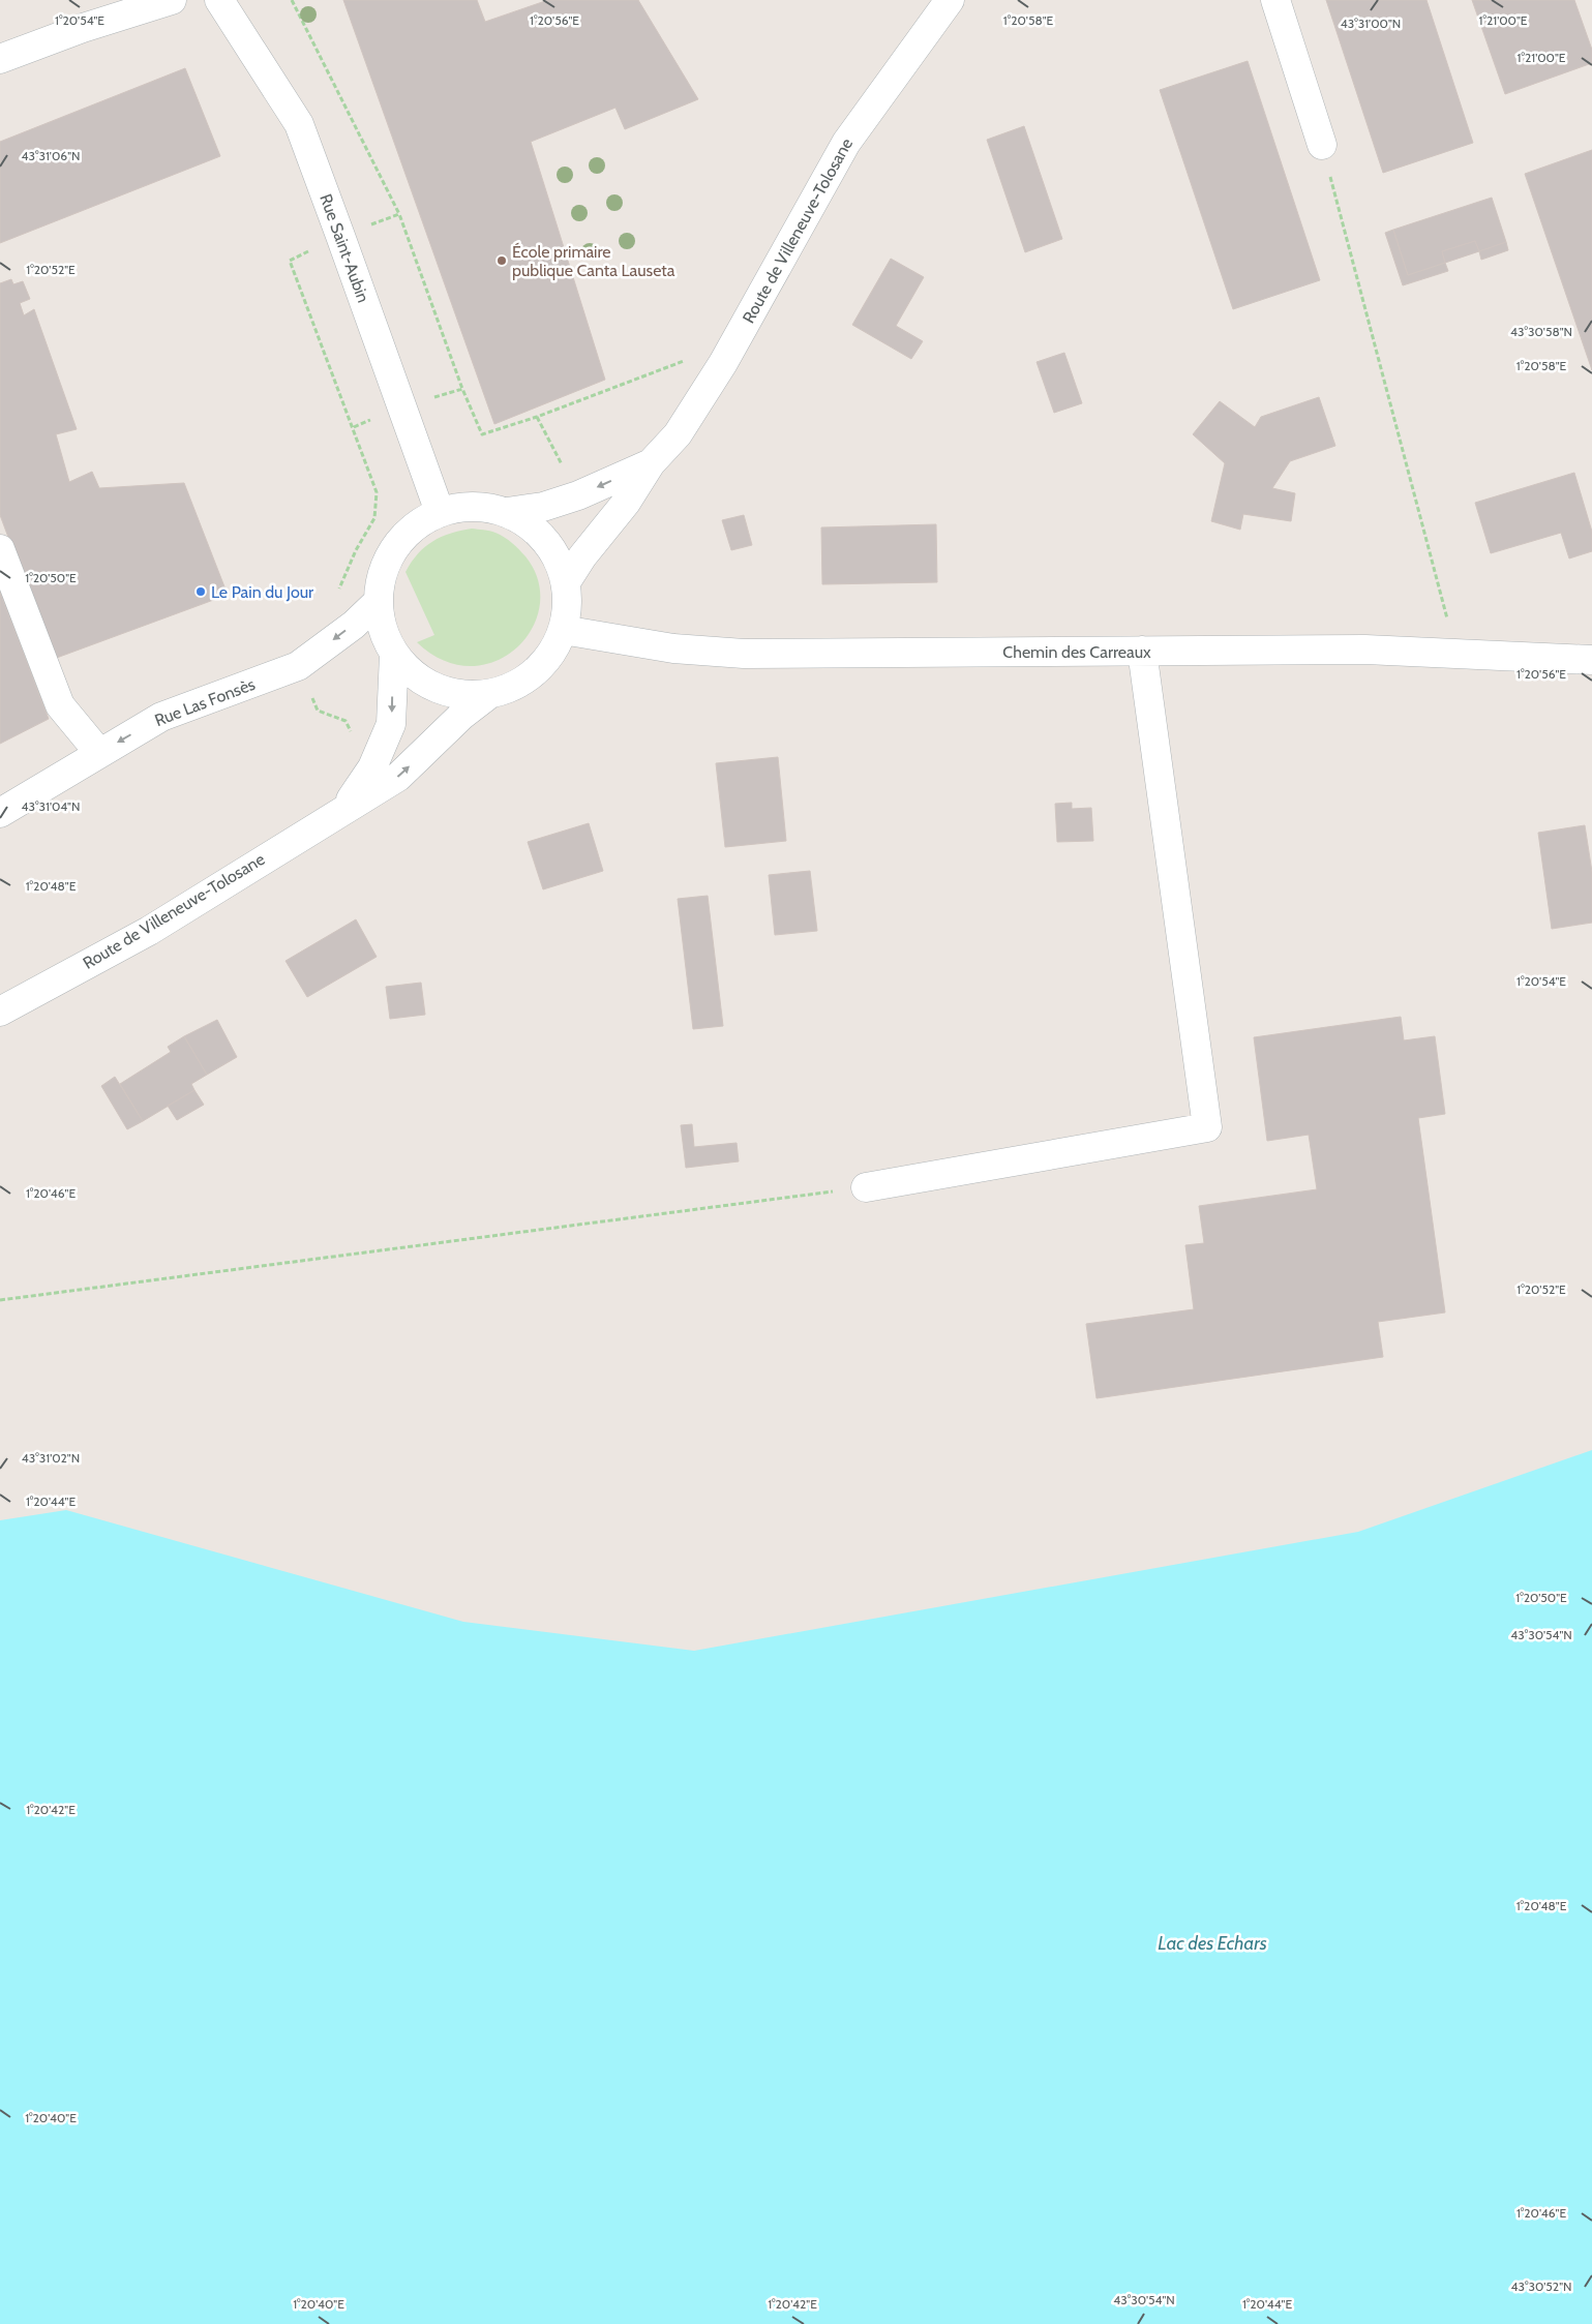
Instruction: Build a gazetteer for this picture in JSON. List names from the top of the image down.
{
  "streets": {
    "street": [
      "Route de Villeneuve-Tolosane",
      "Rue Saint-Aubin",
      "Chemin des Carreaux",
      "Rue Las Fonsès"
    ]
  },
  "one_way": ["Rue Las Fonsès"],
  "water": ["Lac des Echars"],
  "places": ["École primaire publique Canta Lauseta", "Le Pain du Jour"],
  "coordinates": [
    "1°21'00\"E",
    "1°20'54\"E",
    "1°20'56\"E",
    "1°20'58\"E",
    "43°31'00\"N",
    "43°31'06\"N",
    "1°20'52\"E",
    "43°30'58\"N",
    "1°20'50\"E",
    "43°31'04\"N",
    "1°20'48\"E",
    "1°20'46\"E",
    "43°31'02\"N",
    "1°20'44\"E",
    "43°30'54\"N",
    "1°20'42\"E",
    "1°20'40\"E",
    "43°30'52\"N"
  ]
}
